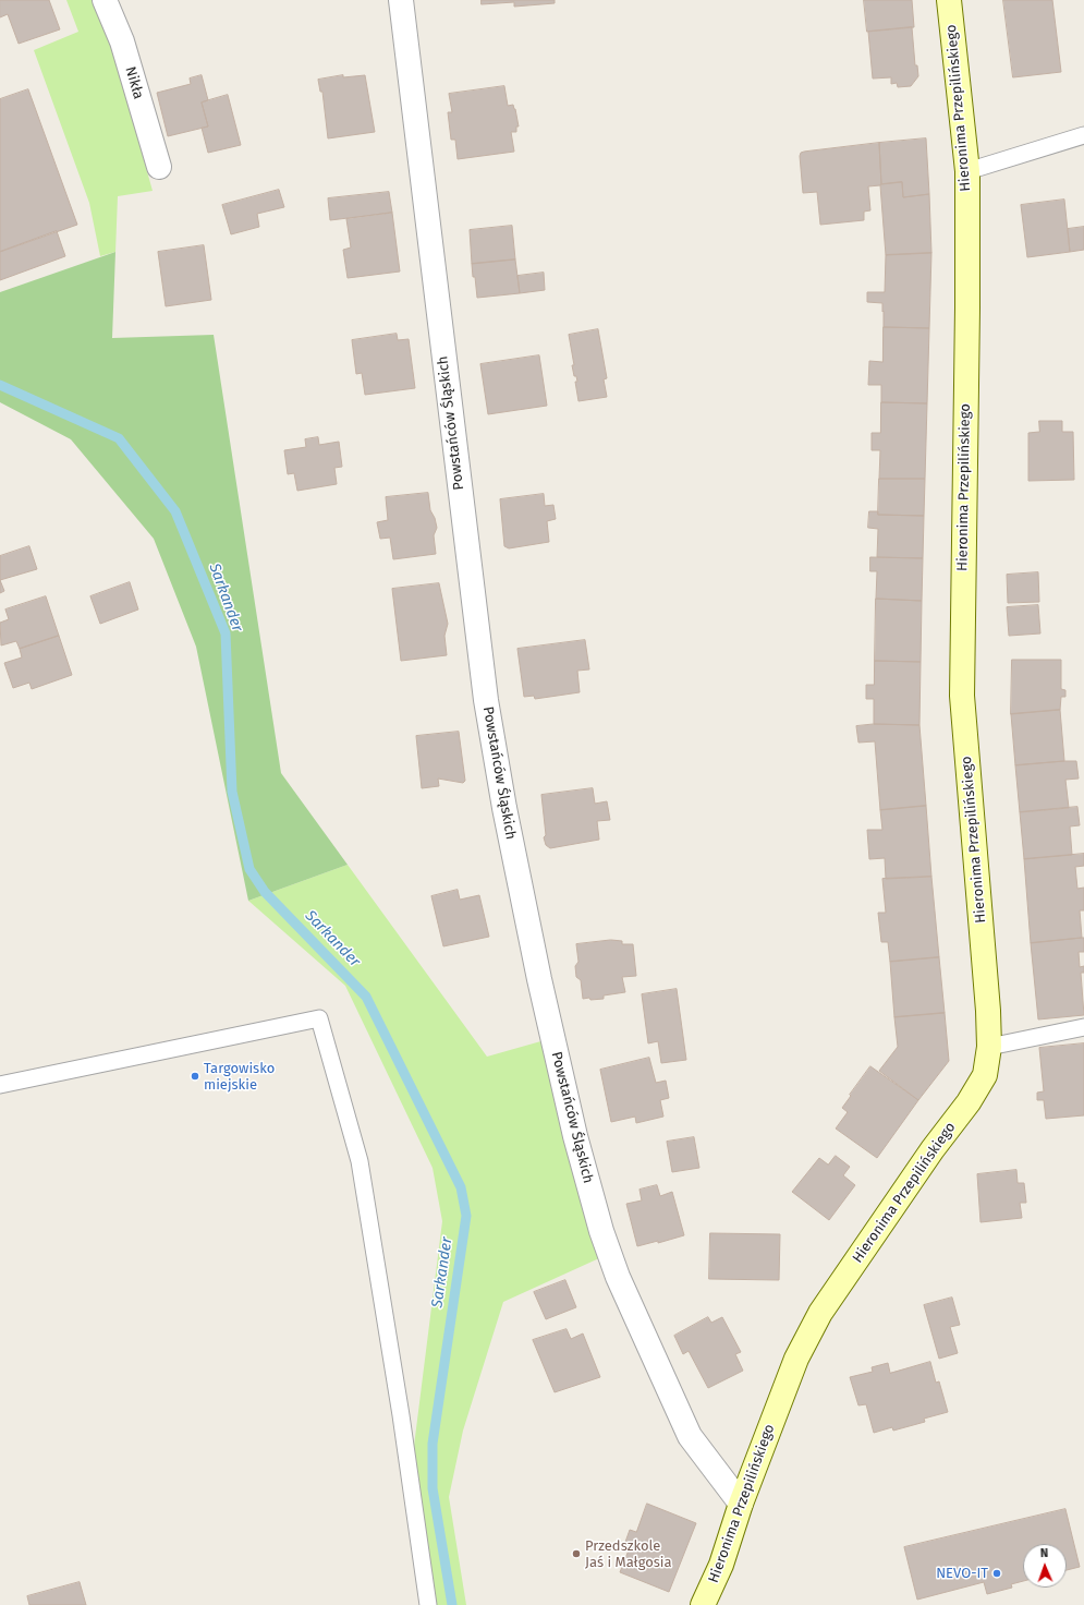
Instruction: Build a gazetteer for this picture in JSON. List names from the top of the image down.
{
  "streets": {
    "street": ["Nikła", "Hieronima Przepilińskiego", "Powstańców Śląskich"]
  },
  "crossings": [
    ["Hieronima Przepilińskiego", "Powstańców Śląskich"]
  ],
  "water": ["Sarkander"],
  "places": ["Targowisko miejskie", "Przedszkole Jaś i Małgosia", "NEVO-IT"],
  "north": "top"
}
